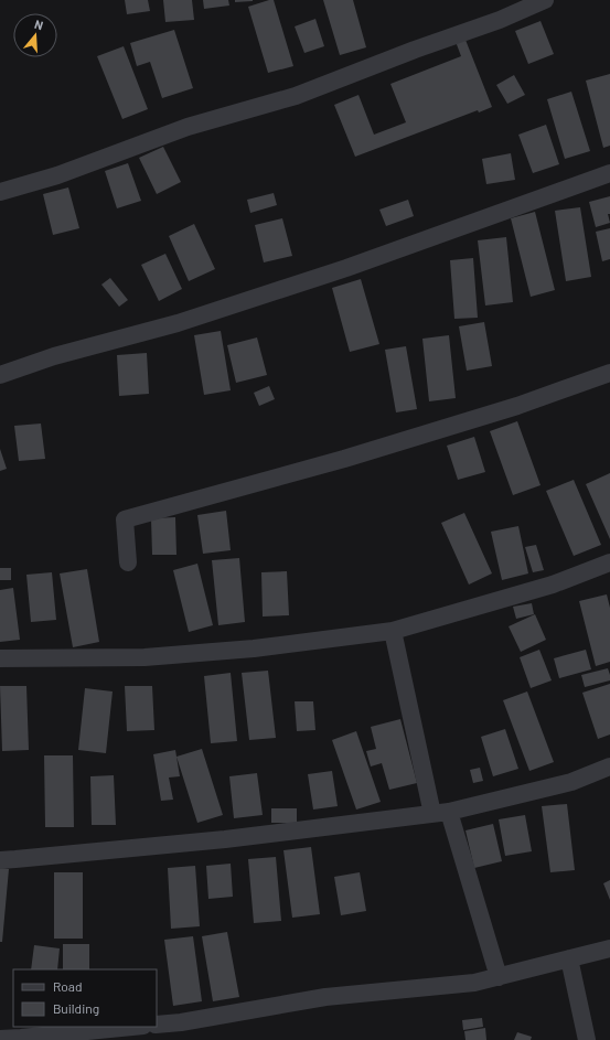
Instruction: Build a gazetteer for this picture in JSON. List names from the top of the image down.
{
  "legend": ["Road", "Building"],
  "north": "top"
}
